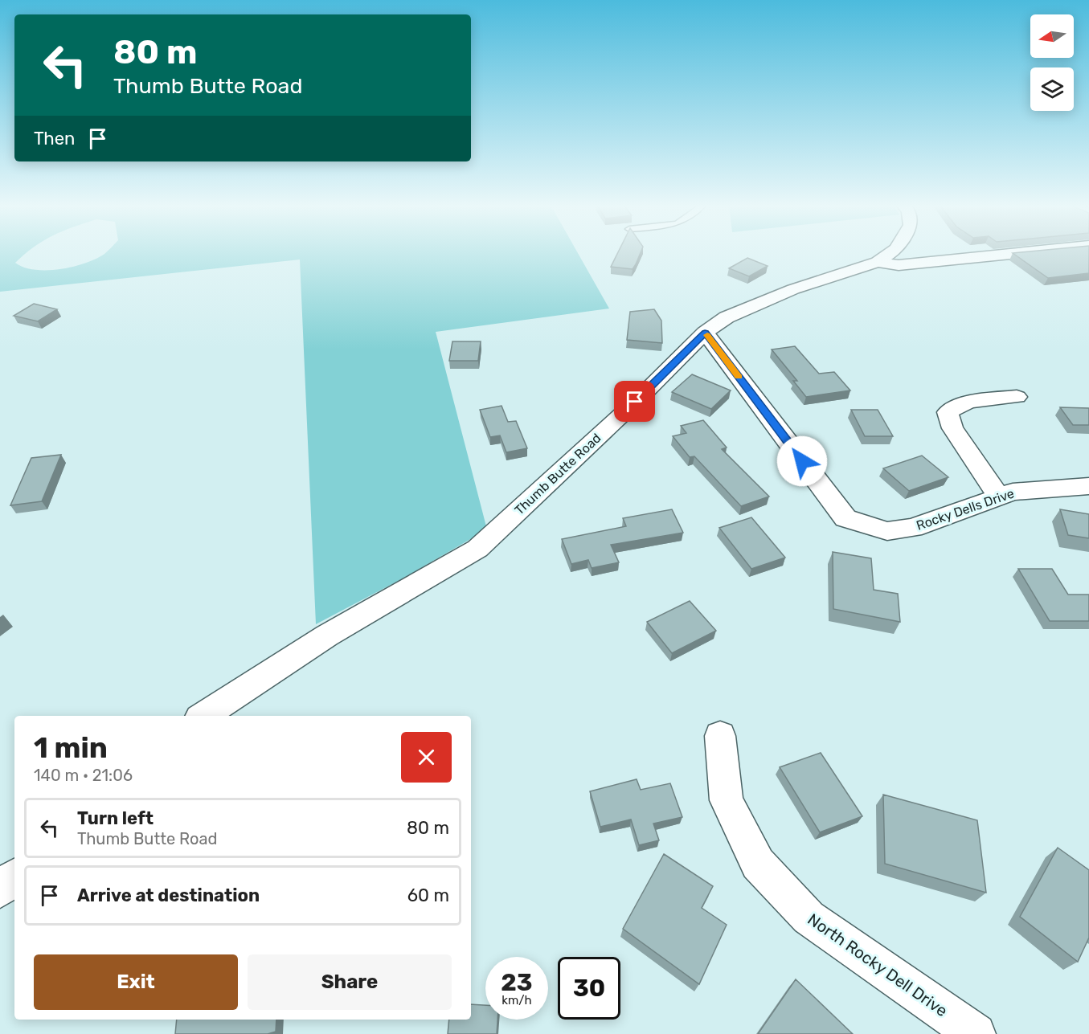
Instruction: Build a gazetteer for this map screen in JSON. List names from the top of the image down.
{
  "streets": {
    "street": ["Thumb Butte Road", "Rocky Dells Drive", "North Rocky Dell Drive"]
  },
  "crossings": [
    ["Thumb Butte Road", "Rocky Dells Drive"]
  ],
  "north": "left",
  "page": {
    "turn": ["80 m", "Thumb Butte Road"],
    "then": "Then",
    "heading": ["1 min", "140 m · 21:06"],
    "list": [
      {
        "name": "Turn left",
        "note": "Thumb Butte Road",
        "value": "80 m"
      },
      {
        "name": "Arrive at destination",
        "value": "60 m"
      }
    ],
    "buttons": ["Exit", "Share"],
    "speed": "23 km/h",
    "limit": "30"
  }
}
